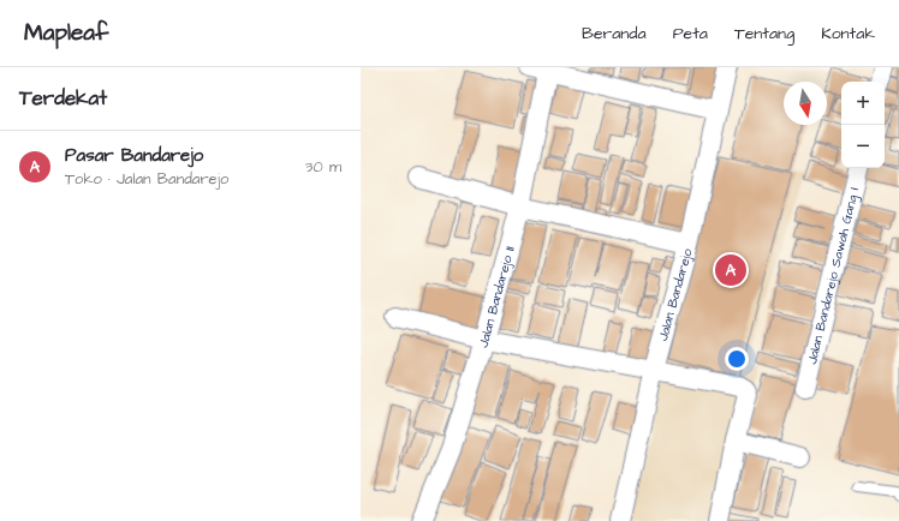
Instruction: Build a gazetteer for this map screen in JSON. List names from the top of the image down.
{
  "streets": {
    "street": ["Jalan Bandarejo Sawah Gang I", "Jalan Bandarejo", "Jalan Bandarejo II"]
  },
  "north": "bottom",
  "page": {
    "header": "Mapleaf",
    "nav": [
      "Beranda",
      "Peta",
      "Tentang",
      "Kontak"
    ],
    "heading": "Terdekat",
    "map_buttons": ["+", "−"],
    "list": [
      {
        "mark": "A",
        "name": "Pasar Bandarejo",
        "note": "Toko · Jalan Bandarejo",
        "value": "30 m"
      }
    ],
    "pins": "A"
  }
}
